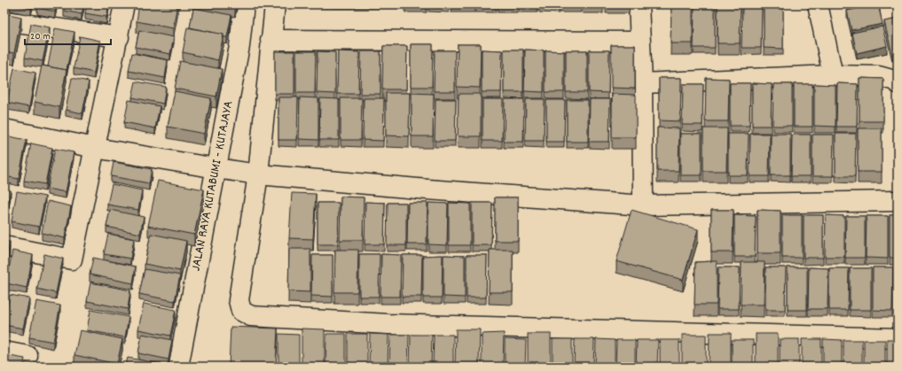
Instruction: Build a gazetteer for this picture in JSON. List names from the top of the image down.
{
  "streets": {
    "street": ["JALAN RAYA KUTABUMI - KUTAJAYA"]
  },
  "scale_bar": "20 m"
}
